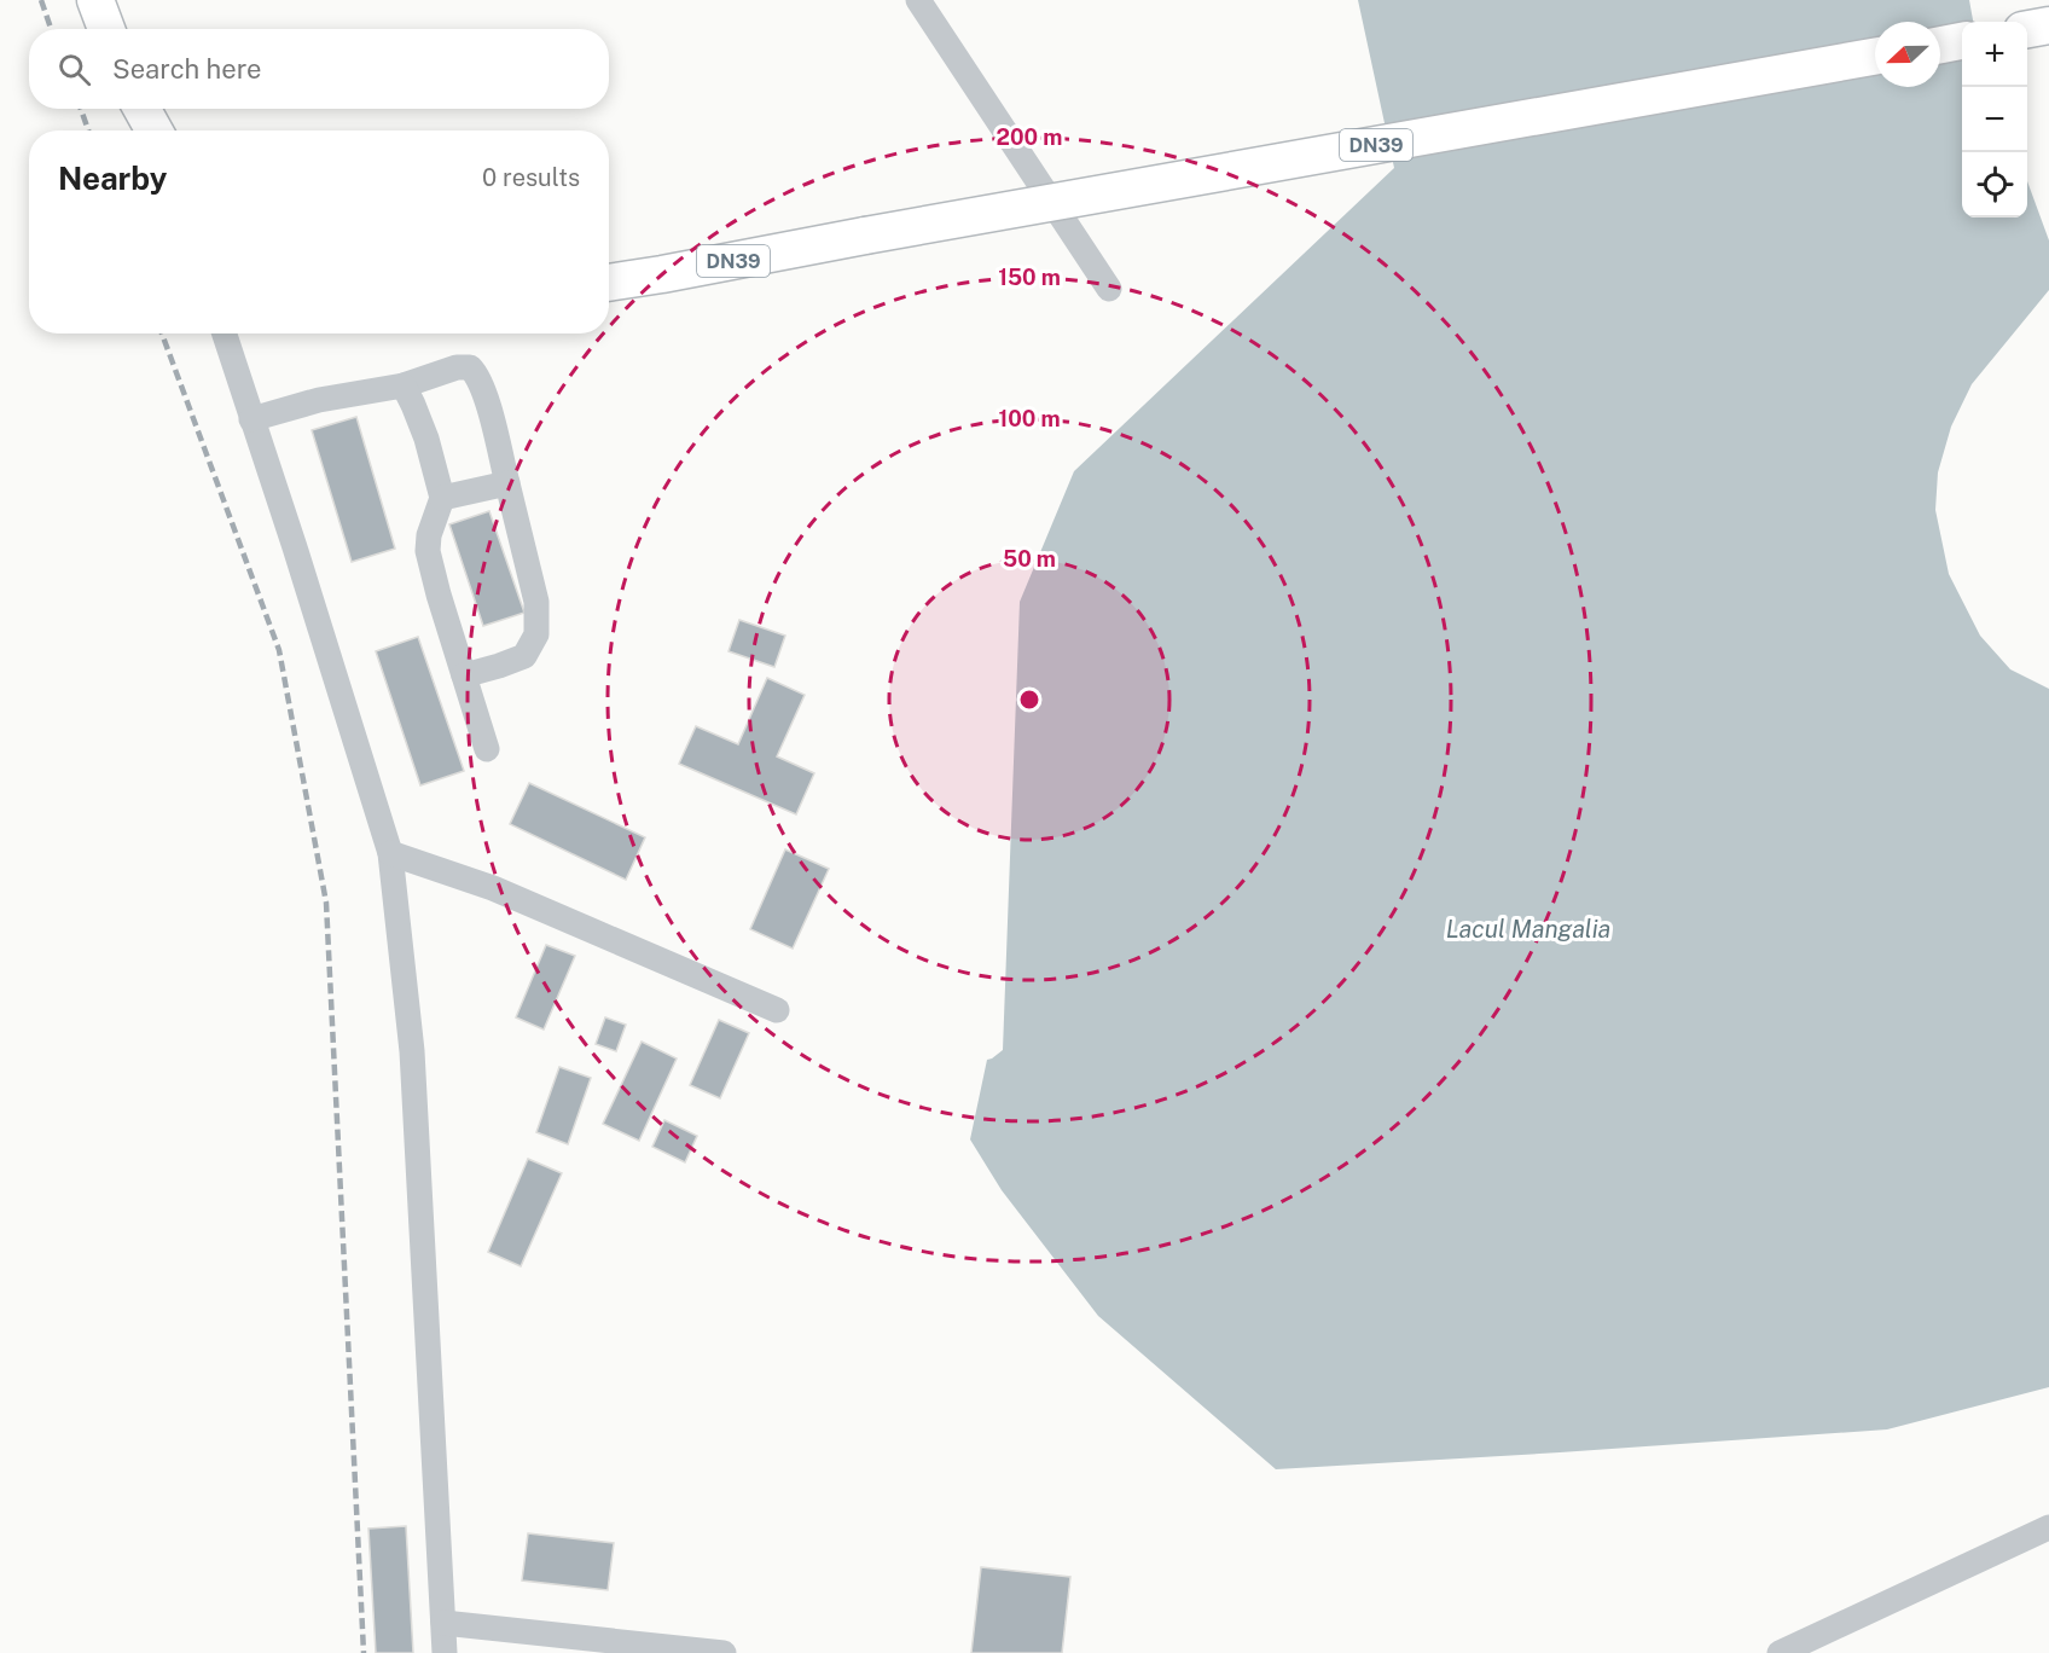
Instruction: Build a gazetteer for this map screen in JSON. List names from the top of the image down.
{
  "streets": {
    "highway": ["DN39"]
  },
  "water": ["Lacul Mangalia"],
  "north": "left",
  "page": {
    "map_buttons": ["+", "−"],
    "search": "Search here",
    "heading": ["Nearby", "0 results"]
  },
  "rings": [
    "200 m",
    "150 m",
    "100 m",
    "50 m"
  ]
}
